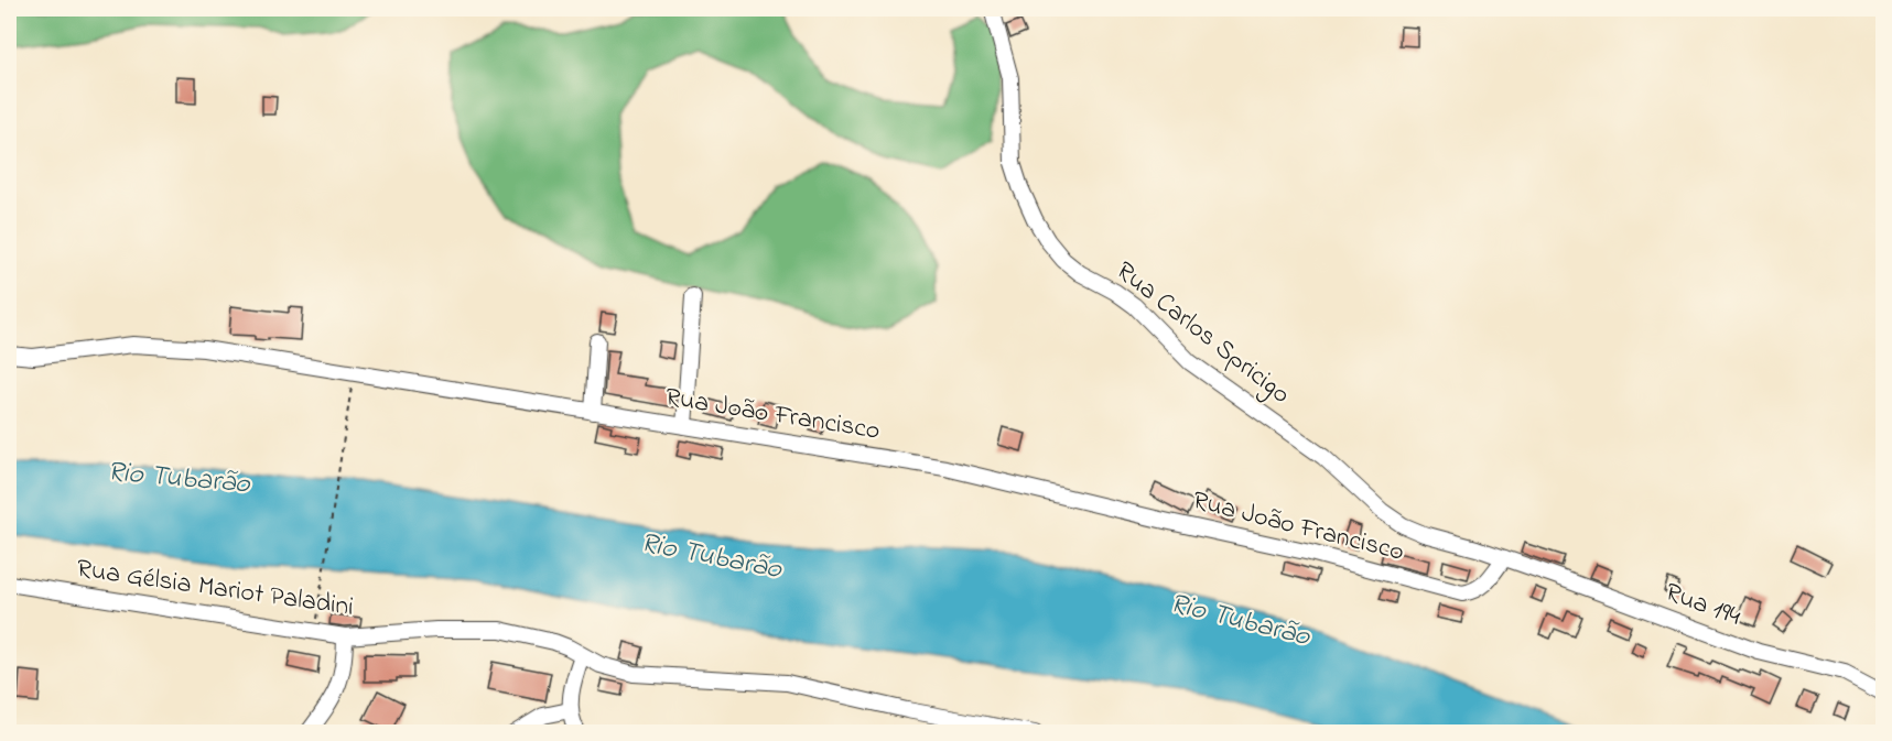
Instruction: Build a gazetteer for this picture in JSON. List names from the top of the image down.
{
  "streets": {
    "street": [
      "Rua Carlos Spricigo",
      "Rua João Francisco",
      "Rua Gélsia Mariot Paladini",
      "Rua 194"
    ]
  },
  "crossings": [
    ["Rua Carlos Spricigo", "Rua João Francisco"],
    ["Rua Carlos Spricigo", "Rua 194"],
    ["Rua João Francisco", "Rua 194"]
  ],
  "water": ["Rio Tubarão"]
}
